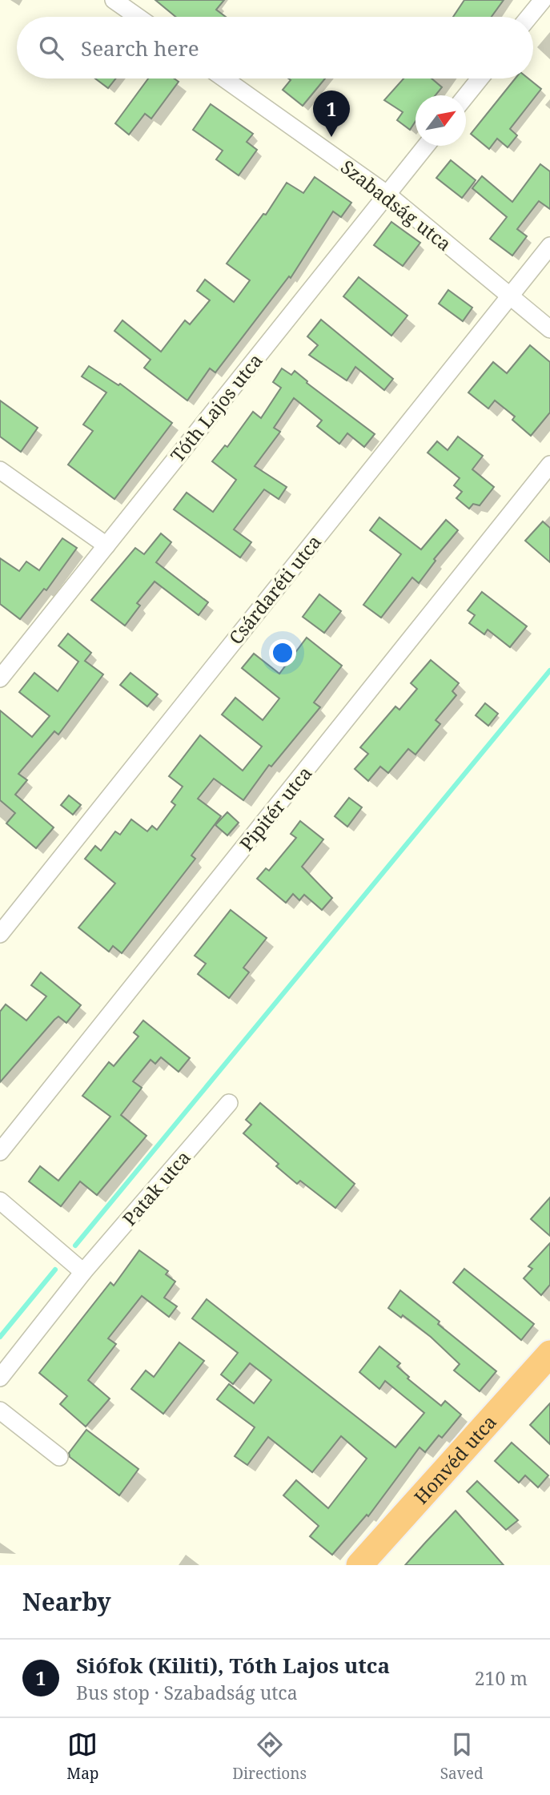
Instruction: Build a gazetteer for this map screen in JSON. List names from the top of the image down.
{
  "streets": {
    "main road": ["Honvéd utca"],
    "street": [
      "Szabadság utca",
      "Tóth Lajos utca",
      "Csárdaréti utca",
      "Pipitér utca",
      "Patak utca"
    ]
  },
  "crossings": [
    ["Szabadság utca", "Tóth Lajos utca"],
    ["Szabadság utca", "Csárdaréti utca"]
  ],
  "north": "top right",
  "page": {
    "search": "Search here",
    "pins": "1",
    "heading": "Nearby",
    "list": [
      {
        "mark": "1",
        "name": "Siófok (Kiliti), Tóth Lajos utca",
        "note": "Bus stop · Szabadság utca",
        "value": "210 m"
      }
    ],
    "nav": ["Map", "Directions", "Saved"]
  }
}
